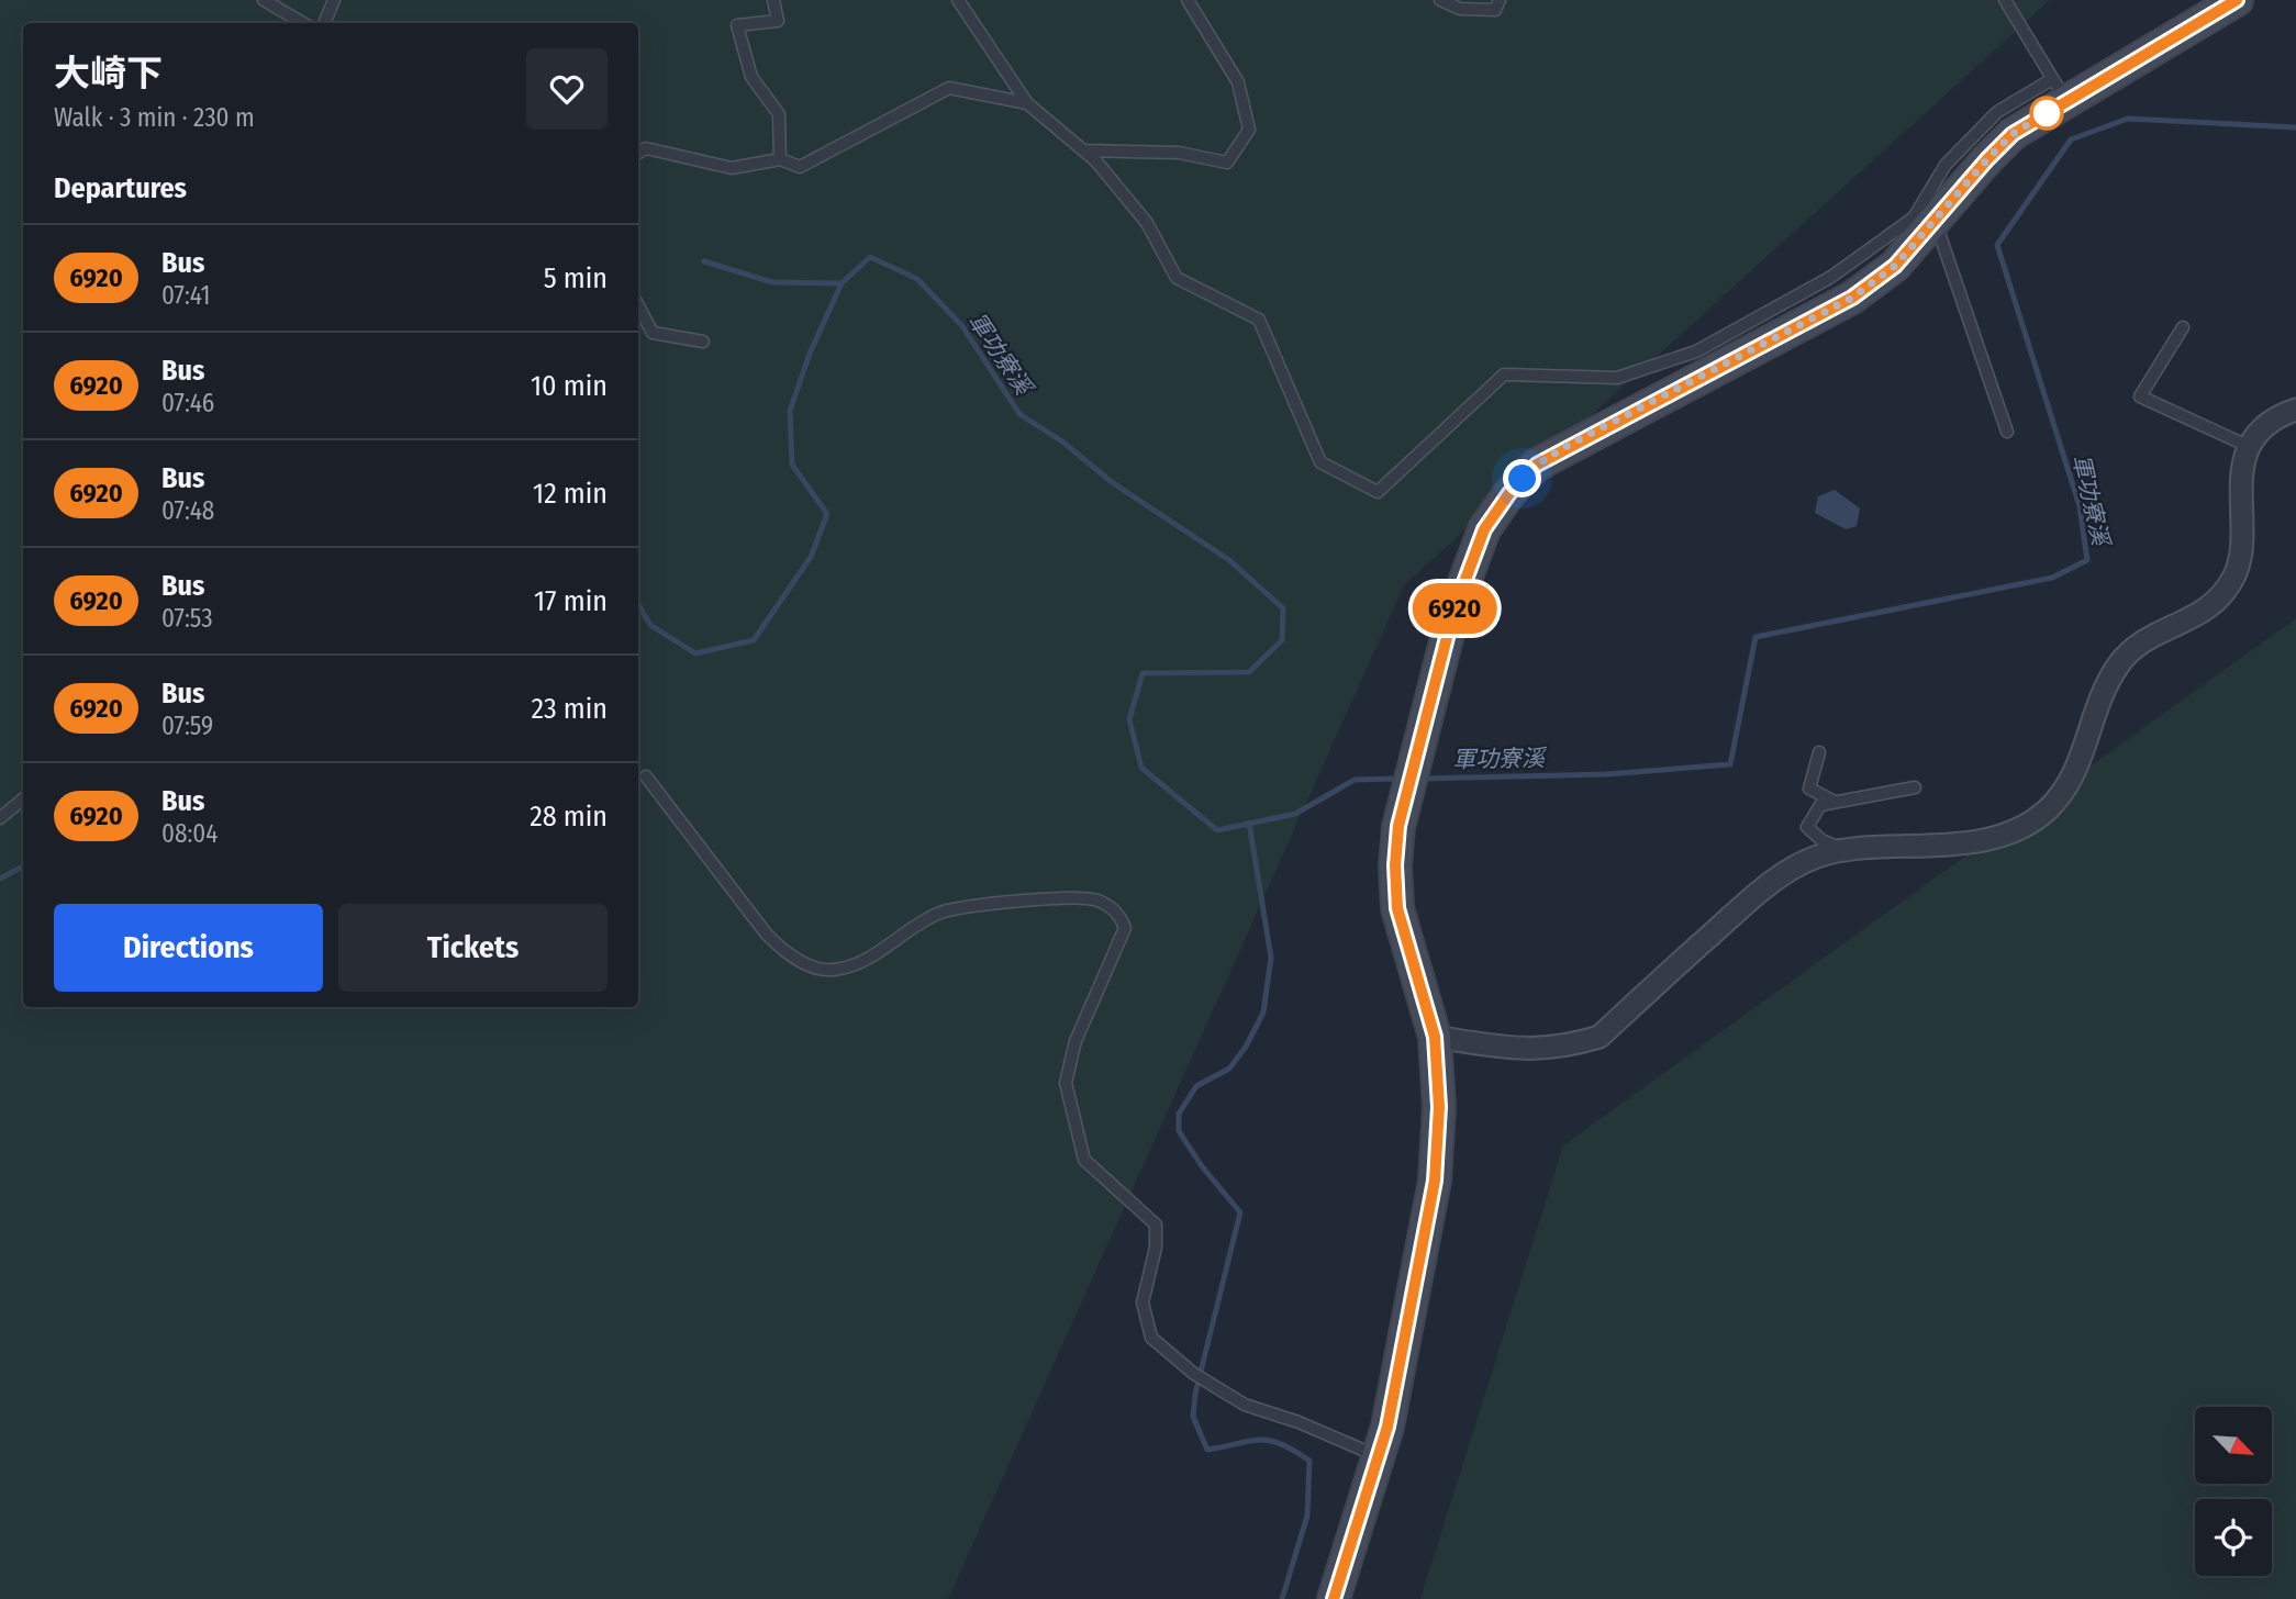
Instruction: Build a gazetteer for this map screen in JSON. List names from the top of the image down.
{
  "water": ["軍功寮溪"],
  "lines": ["bus line 6920"],
  "north": "bottom right",
  "page": {
    "on_map": "6920",
    "heading": [
      ["大崎下", "Walk · 3 min · 230 m"],
      "Departures"
    ],
    "list": [
      {
        "mark": "6920",
        "name": "Bus",
        "note": "07:41",
        "value": "5 min"
      },
      {
        "mark": "6920",
        "name": "Bus",
        "note": "07:46",
        "value": "10 min"
      },
      {
        "mark": "6920",
        "name": "Bus",
        "note": "07:48",
        "value": "12 min"
      },
      {
        "mark": "6920",
        "name": "Bus",
        "note": "07:53",
        "value": "17 min"
      },
      {
        "mark": "6920",
        "name": "Bus",
        "note": "07:59",
        "value": "23 min"
      },
      {
        "mark": "6920",
        "name": "Bus",
        "note": "08:04",
        "value": "28 min"
      }
    ],
    "buttons": ["Directions", "Tickets"]
  }
}
